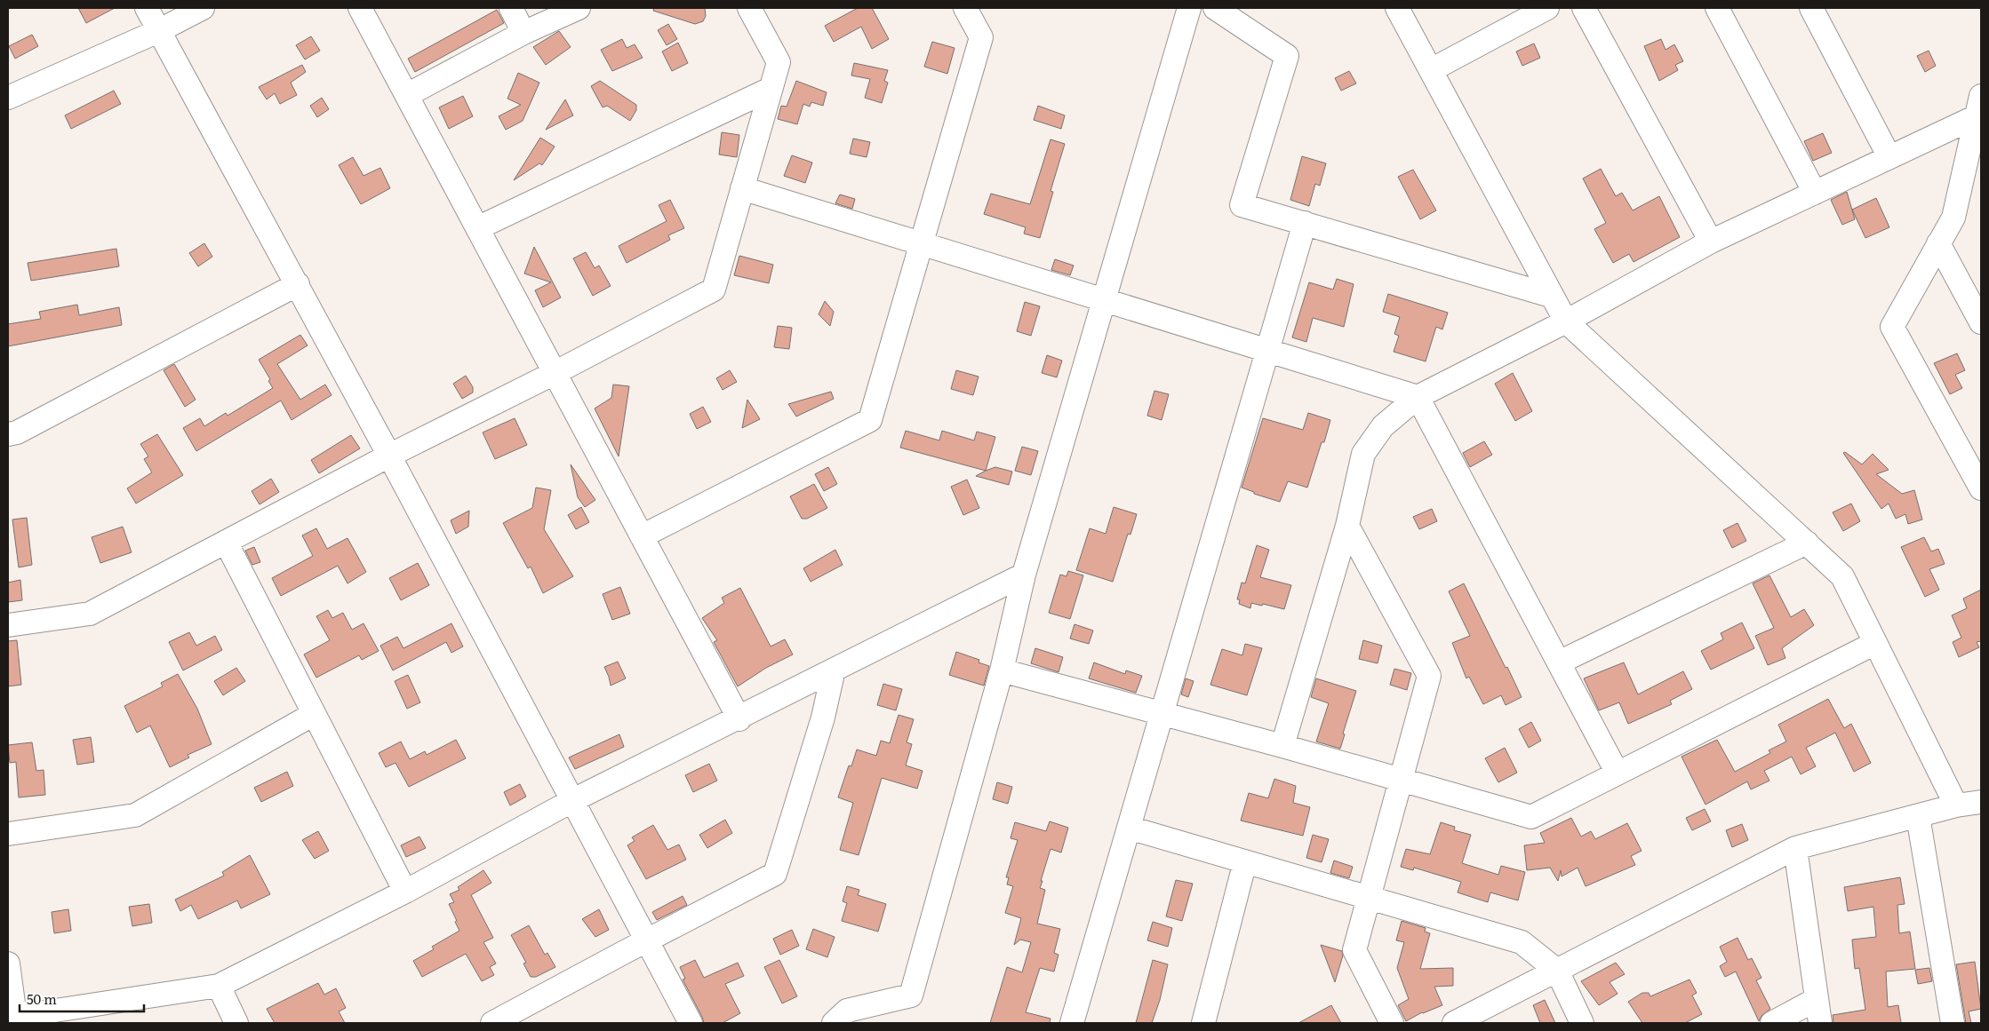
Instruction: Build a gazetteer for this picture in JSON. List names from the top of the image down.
{
  "scale_bar": "50 m"
}
